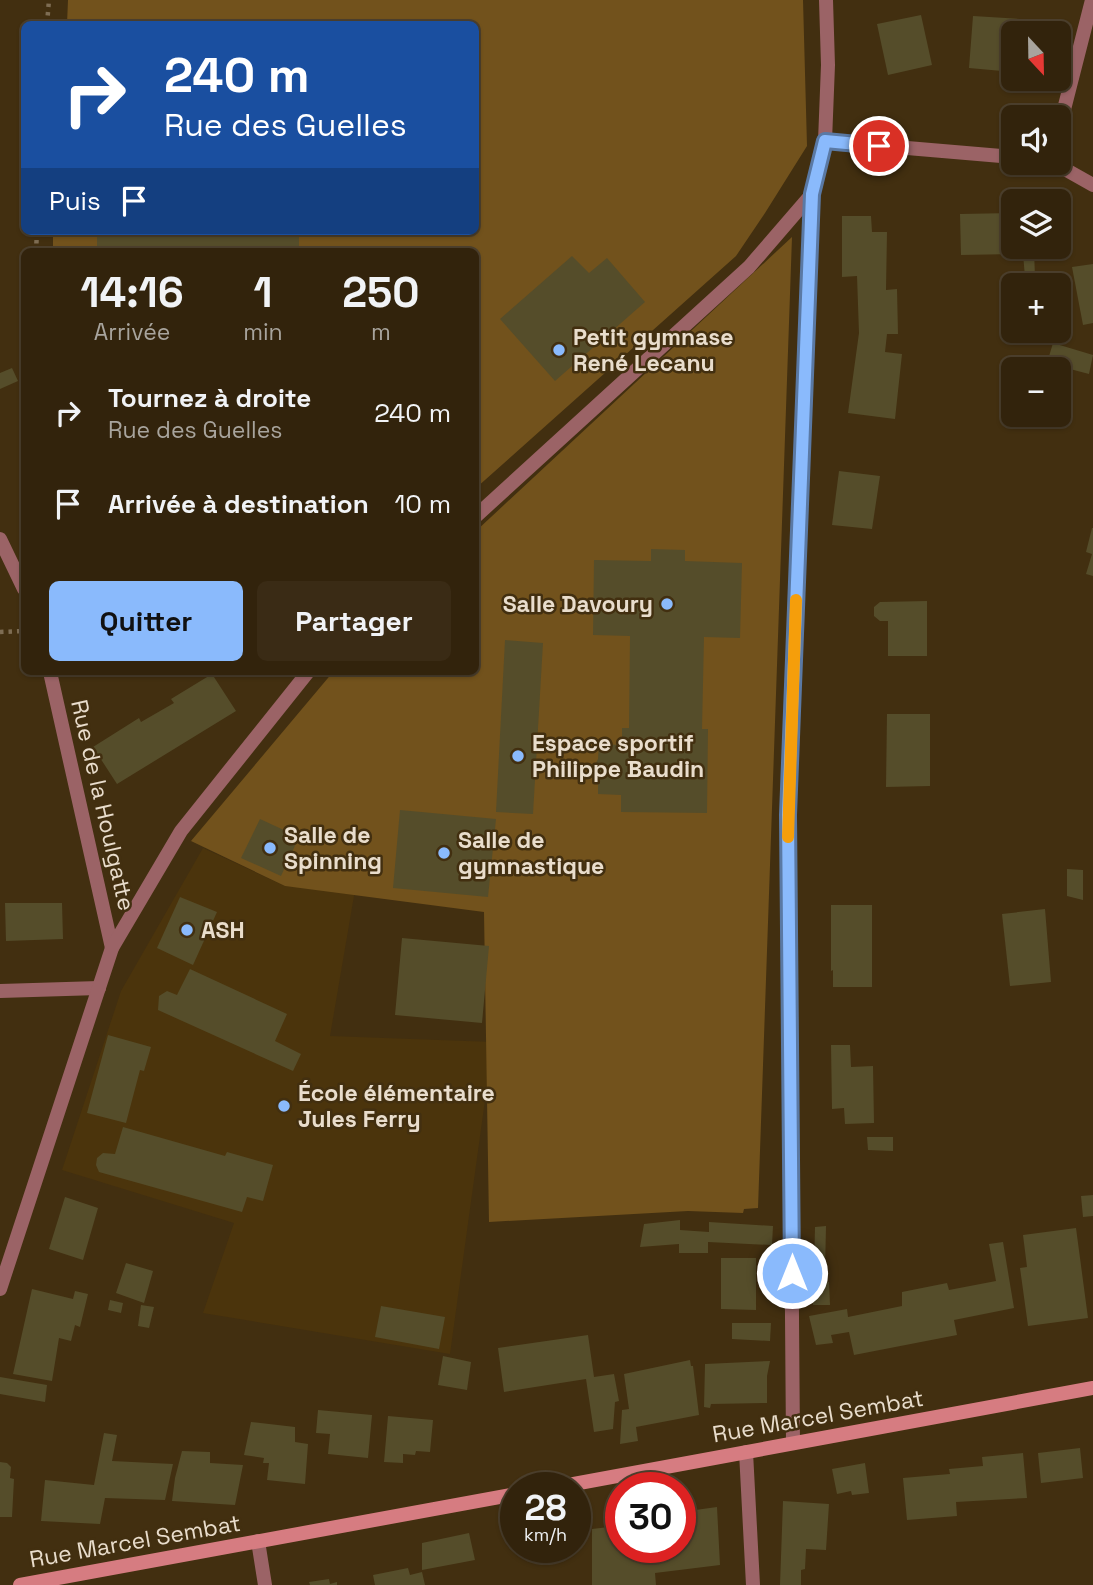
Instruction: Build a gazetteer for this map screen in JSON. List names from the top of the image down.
{
  "streets": {
    "main road": ["Rue Marcel Sembat"],
    "street": ["Rue de la Houlgatte"]
  },
  "places": [
    "Petit gymnase René Lecanu",
    "Salle Davoury",
    "Espace sportif Philippe Baudin",
    "Salle de Spinning",
    "Salle de gymnastique",
    "ASH",
    "École élémentaire Jules Ferry"
  ],
  "north": "bottom",
  "page": {
    "map_buttons": ["+", "−"],
    "turn": ["240 m", "Rue des Guelles"],
    "then": "Puis",
    "eta": [
      "14:16",
      "Arrivée",
      "1",
      "min",
      "250",
      "m"
    ],
    "list": [
      {
        "name": "Tournez à droite",
        "note": "Rue des Guelles",
        "value": "240 m"
      },
      {
        "name": "Arrivée à destination",
        "value": "10 m"
      }
    ],
    "buttons": ["Quitter", "Partager"],
    "speed": "28 km/h",
    "limit": "30"
  }
}
